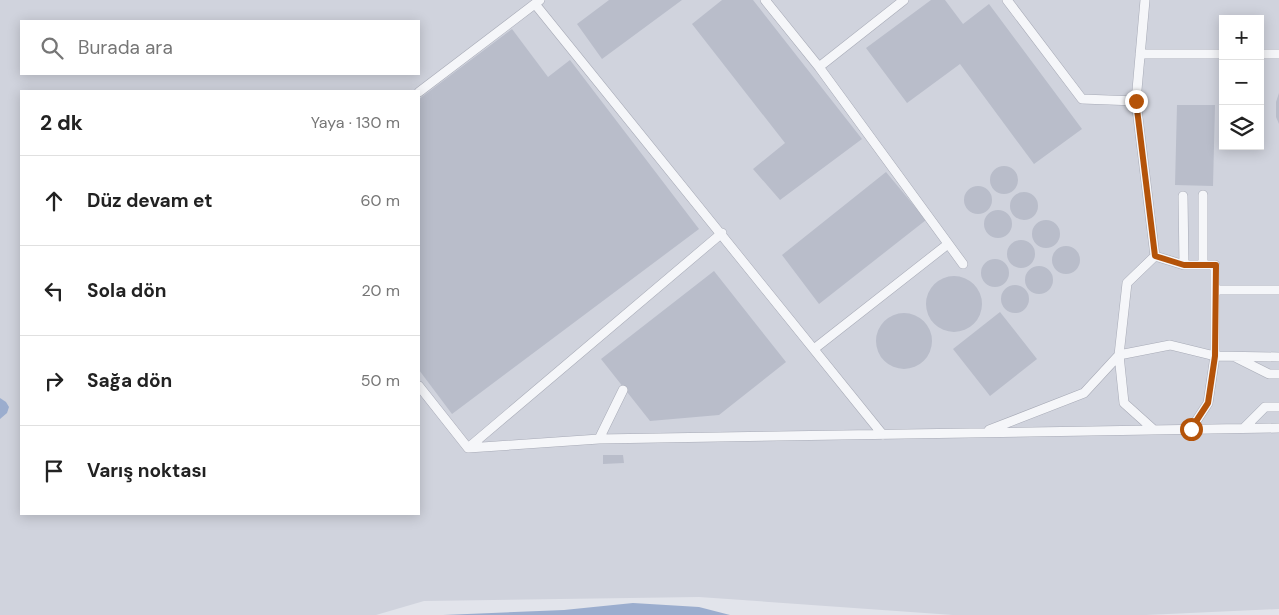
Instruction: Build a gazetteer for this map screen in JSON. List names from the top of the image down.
{
  "page": {
    "map_buttons": ["+", "−"],
    "search": "Burada ara",
    "heading": ["2 dk", "Yaya · 130 m"],
    "list": [
      ["Düz devam et", "60 m"],
      ["Sola dön", "20 m"],
      ["Sağa dön", "50 m"],
      "Varış noktası"
    ]
  }
}
